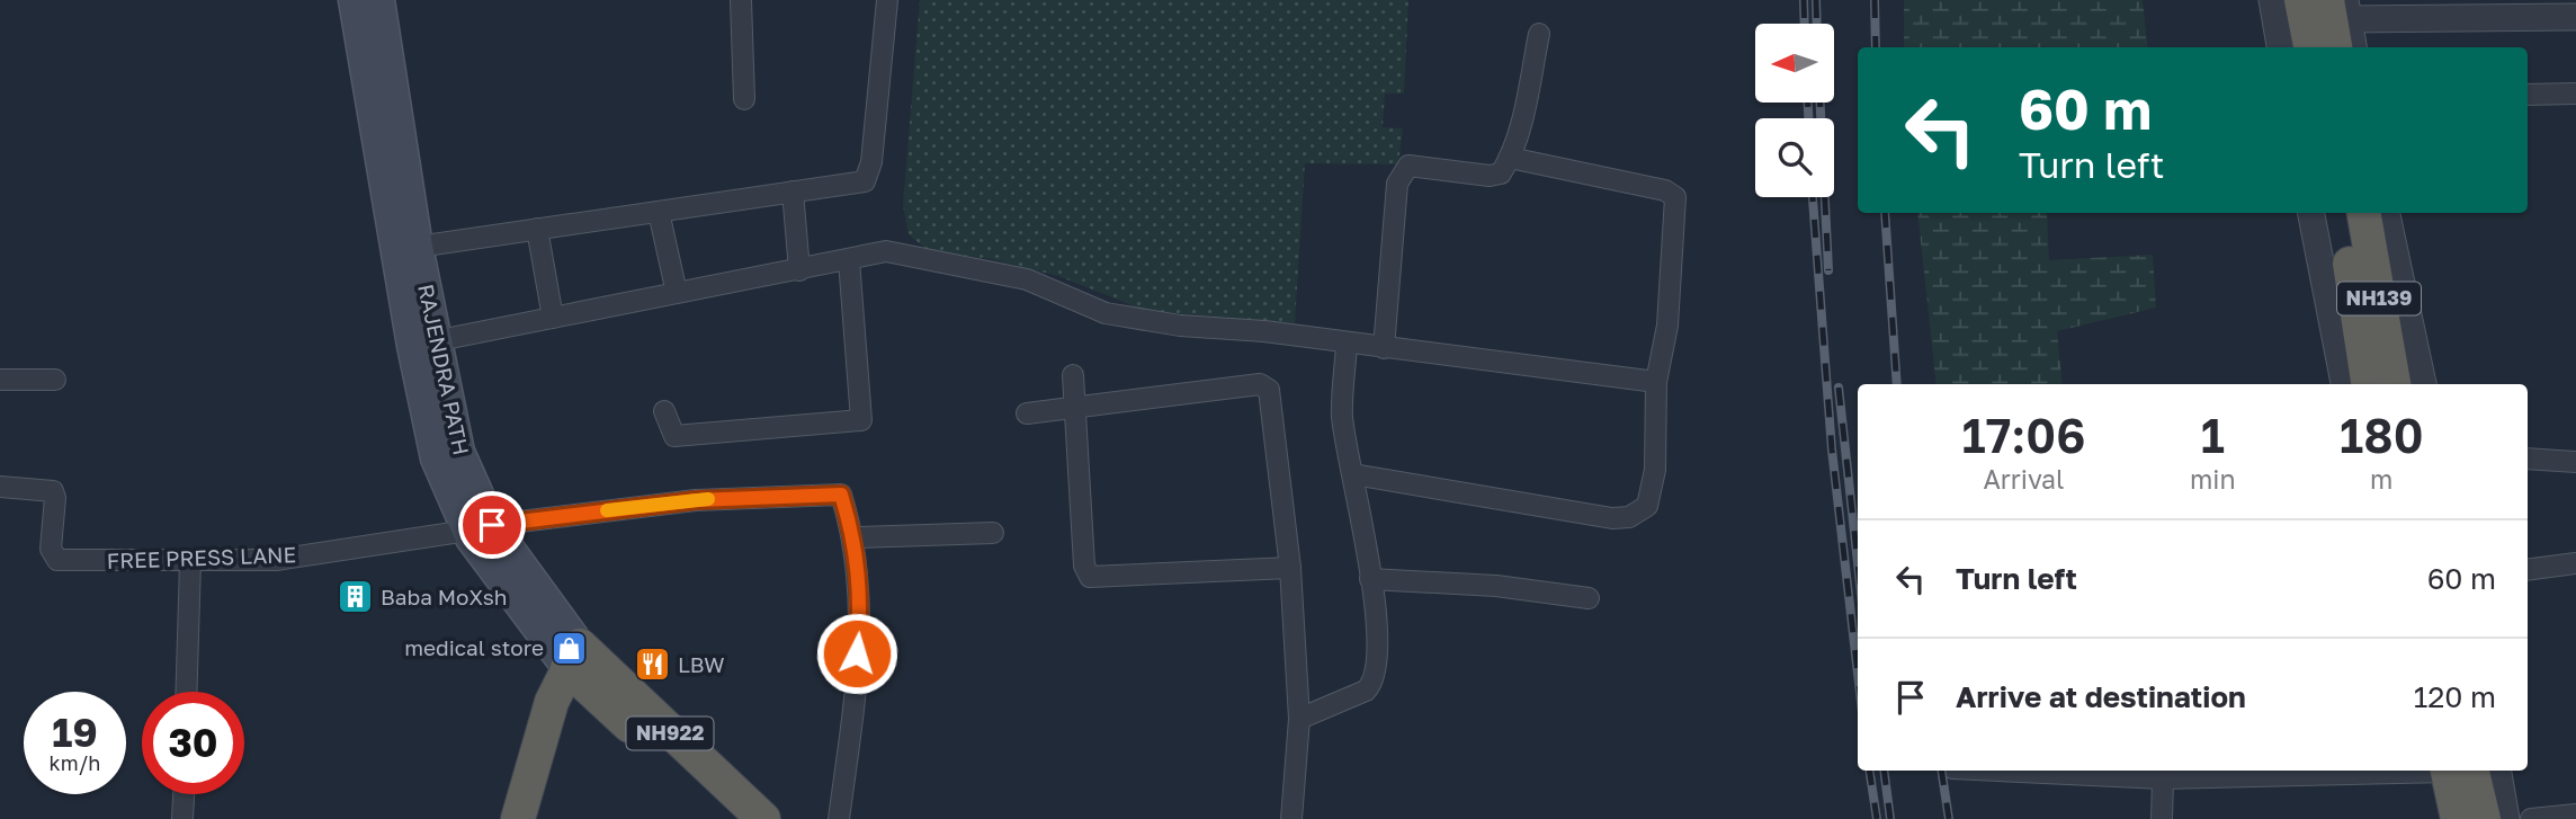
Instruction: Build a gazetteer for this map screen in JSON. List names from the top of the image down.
{
  "streets": {
    "highway": ["NH139", "RAJENDRA PATH", "NH922"],
    "street": ["FREE PRESS LANE"]
  },
  "crossings": [
    ["RAJENDRA PATH", "FREE PRESS LANE"]
  ],
  "places": {
    "building": ["Baba MoXsh"],
    "shop": ["medical store"],
    "restaurant": ["LBW"]
  },
  "north": "left",
  "page": {
    "turn": ["60 m", "Turn left"],
    "eta": [
      "17:06",
      "Arrival",
      "1",
      "min",
      "180",
      "m"
    ],
    "list": [
      {
        "name": "Turn left",
        "value": "60 m"
      },
      {
        "name": "Arrive at destination",
        "value": "120 m"
      }
    ],
    "speed": "19 km/h",
    "limit": "30"
  }
}
